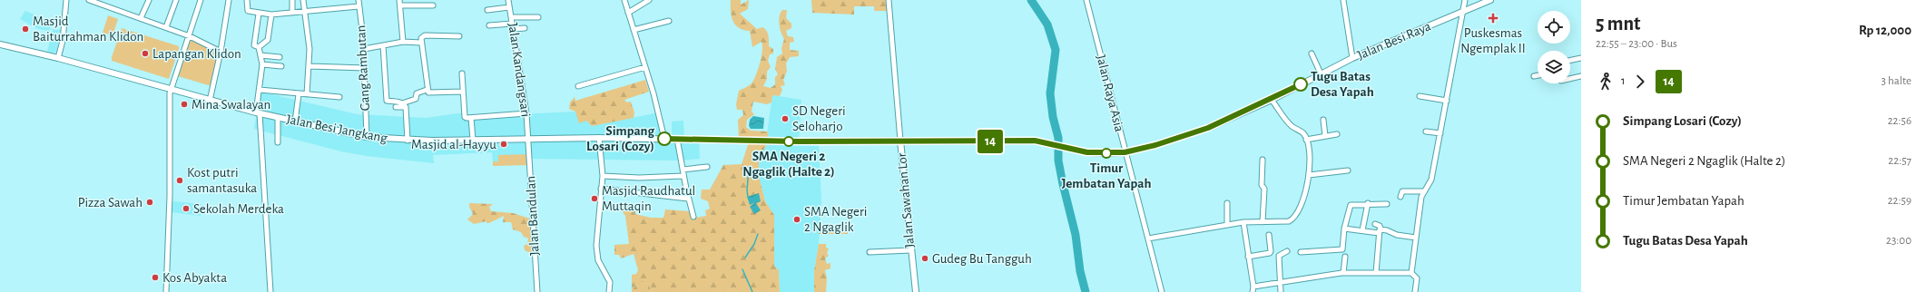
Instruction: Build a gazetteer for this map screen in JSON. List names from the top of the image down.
{
  "streets": {
    "main road": ["Jalan Besi Raya", "Jalan Besi Jangkang", "Jalan Sawahan Lor"],
    "street": [
      "Gang Rambutan",
      "Jalan Kandangsari",
      "Jalan Raya Asia",
      "Jalan Bandulan"
    ]
  },
  "crossings": [
    ["Jalan Besi Raya", "Jalan Raya Asia"],
    ["Jalan Besi Raya", "Jalan Besi Jangkang"],
    ["Gang Rambutan", "Jalan Besi Jangkang"],
    ["Jalan Kandangsari", "Jalan Besi Jangkang"],
    ["Jalan Kandangsari", "Jalan Bandulan"],
    ["Jalan Besi Jangkang", "Jalan Sawahan Lor"],
    ["Jalan Besi Jangkang", "Jalan Bandulan"]
  ],
  "places": {
    "health": ["Puskesmas Ngemplak II"],
    "other": [
      "Masjid Baiturrahman Klidon",
      "Lapangan Klidon",
      "Tugu Batas Desa Yapah",
      "Mina Swalayan",
      "SD Negeri Seloharjo",
      "Simpang Losari (Cozy)",
      "SMA Negeri 2 Ngaglik (Halte 2)",
      "Masjid al-Hayyu",
      "Timur Jembatan Yapah",
      "Kost putri samantasuka",
      "Masjid Raudhatul Muttaqin",
      "Pizza Sawah",
      "Sekolah Merdeka",
      "SMA Negeri 2 Ngaglik",
      "Gudeg Bu Tangguh",
      "Kos Abyakta"
    ]
  },
  "lines": ["bus line 14"],
  "page": {
    "on_map": "14",
    "heading": ["5 mnt", "22:55 – 23:00 · Bus", "Rp 12,000"],
    "legs": ["1", "14", "3 halte"],
    "list": [
      {
        "name": "Simpang Losari (Cozy)",
        "value": "22:56"
      },
      {
        "name": "SMA Negeri 2 Ngaglik (Halte 2)",
        "value": "22:57"
      },
      {
        "name": "Timur Jembatan Yapah",
        "value": "22:59"
      },
      {
        "name": "Tugu Batas Desa Yapah",
        "value": "23:00"
      }
    ]
  }
}
